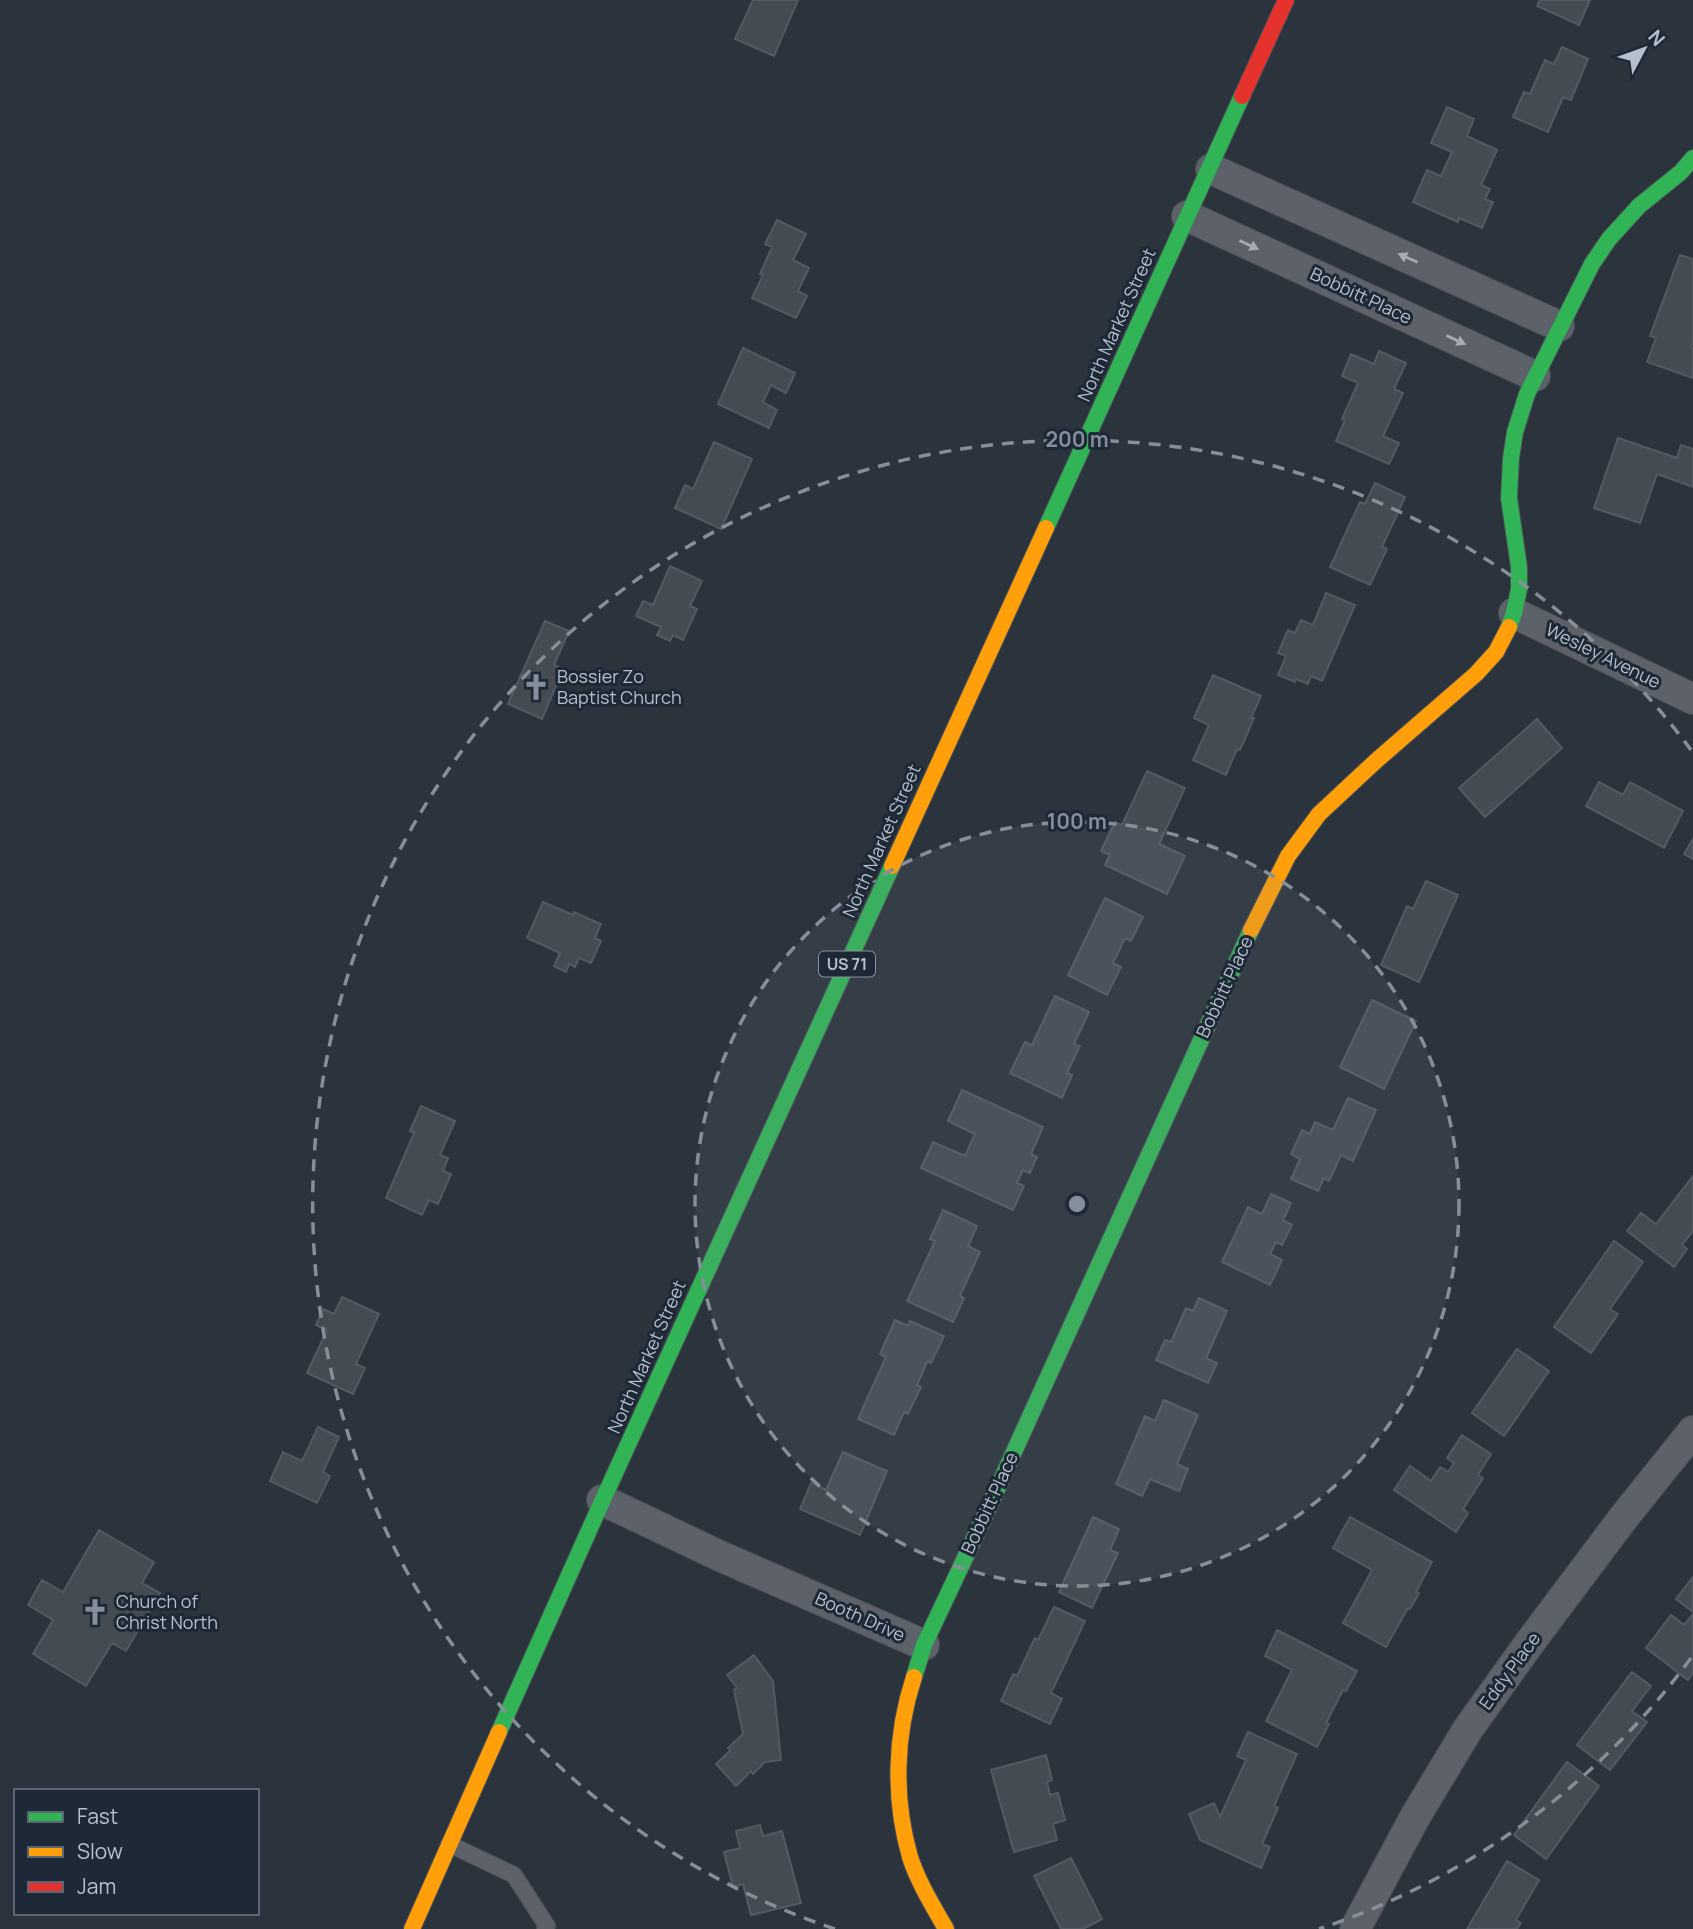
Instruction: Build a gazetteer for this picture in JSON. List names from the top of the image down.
{
  "streets": {
    "main road": [
      "Bobbitt Place",
      "North Market Street",
      "US 71",
      "Booth Drive"
    ],
    "street": ["Wesley Avenue", "Eddy Place"]
  },
  "crossings": [
    ["Bobbitt Place", "North Market Street"],
    ["Bobbitt Place", "Wesley Avenue"],
    ["Bobbitt Place", "Booth Drive"],
    ["North Market Street", "Booth Drive"]
  ],
  "places": {
    "church": ["Bossier Zo Baptist Church", "Church of Christ North"]
  },
  "legend": ["Fast", "Slow", "Jam"],
  "north": "top right",
  "rings": ["200 m", "100 m"]
}
